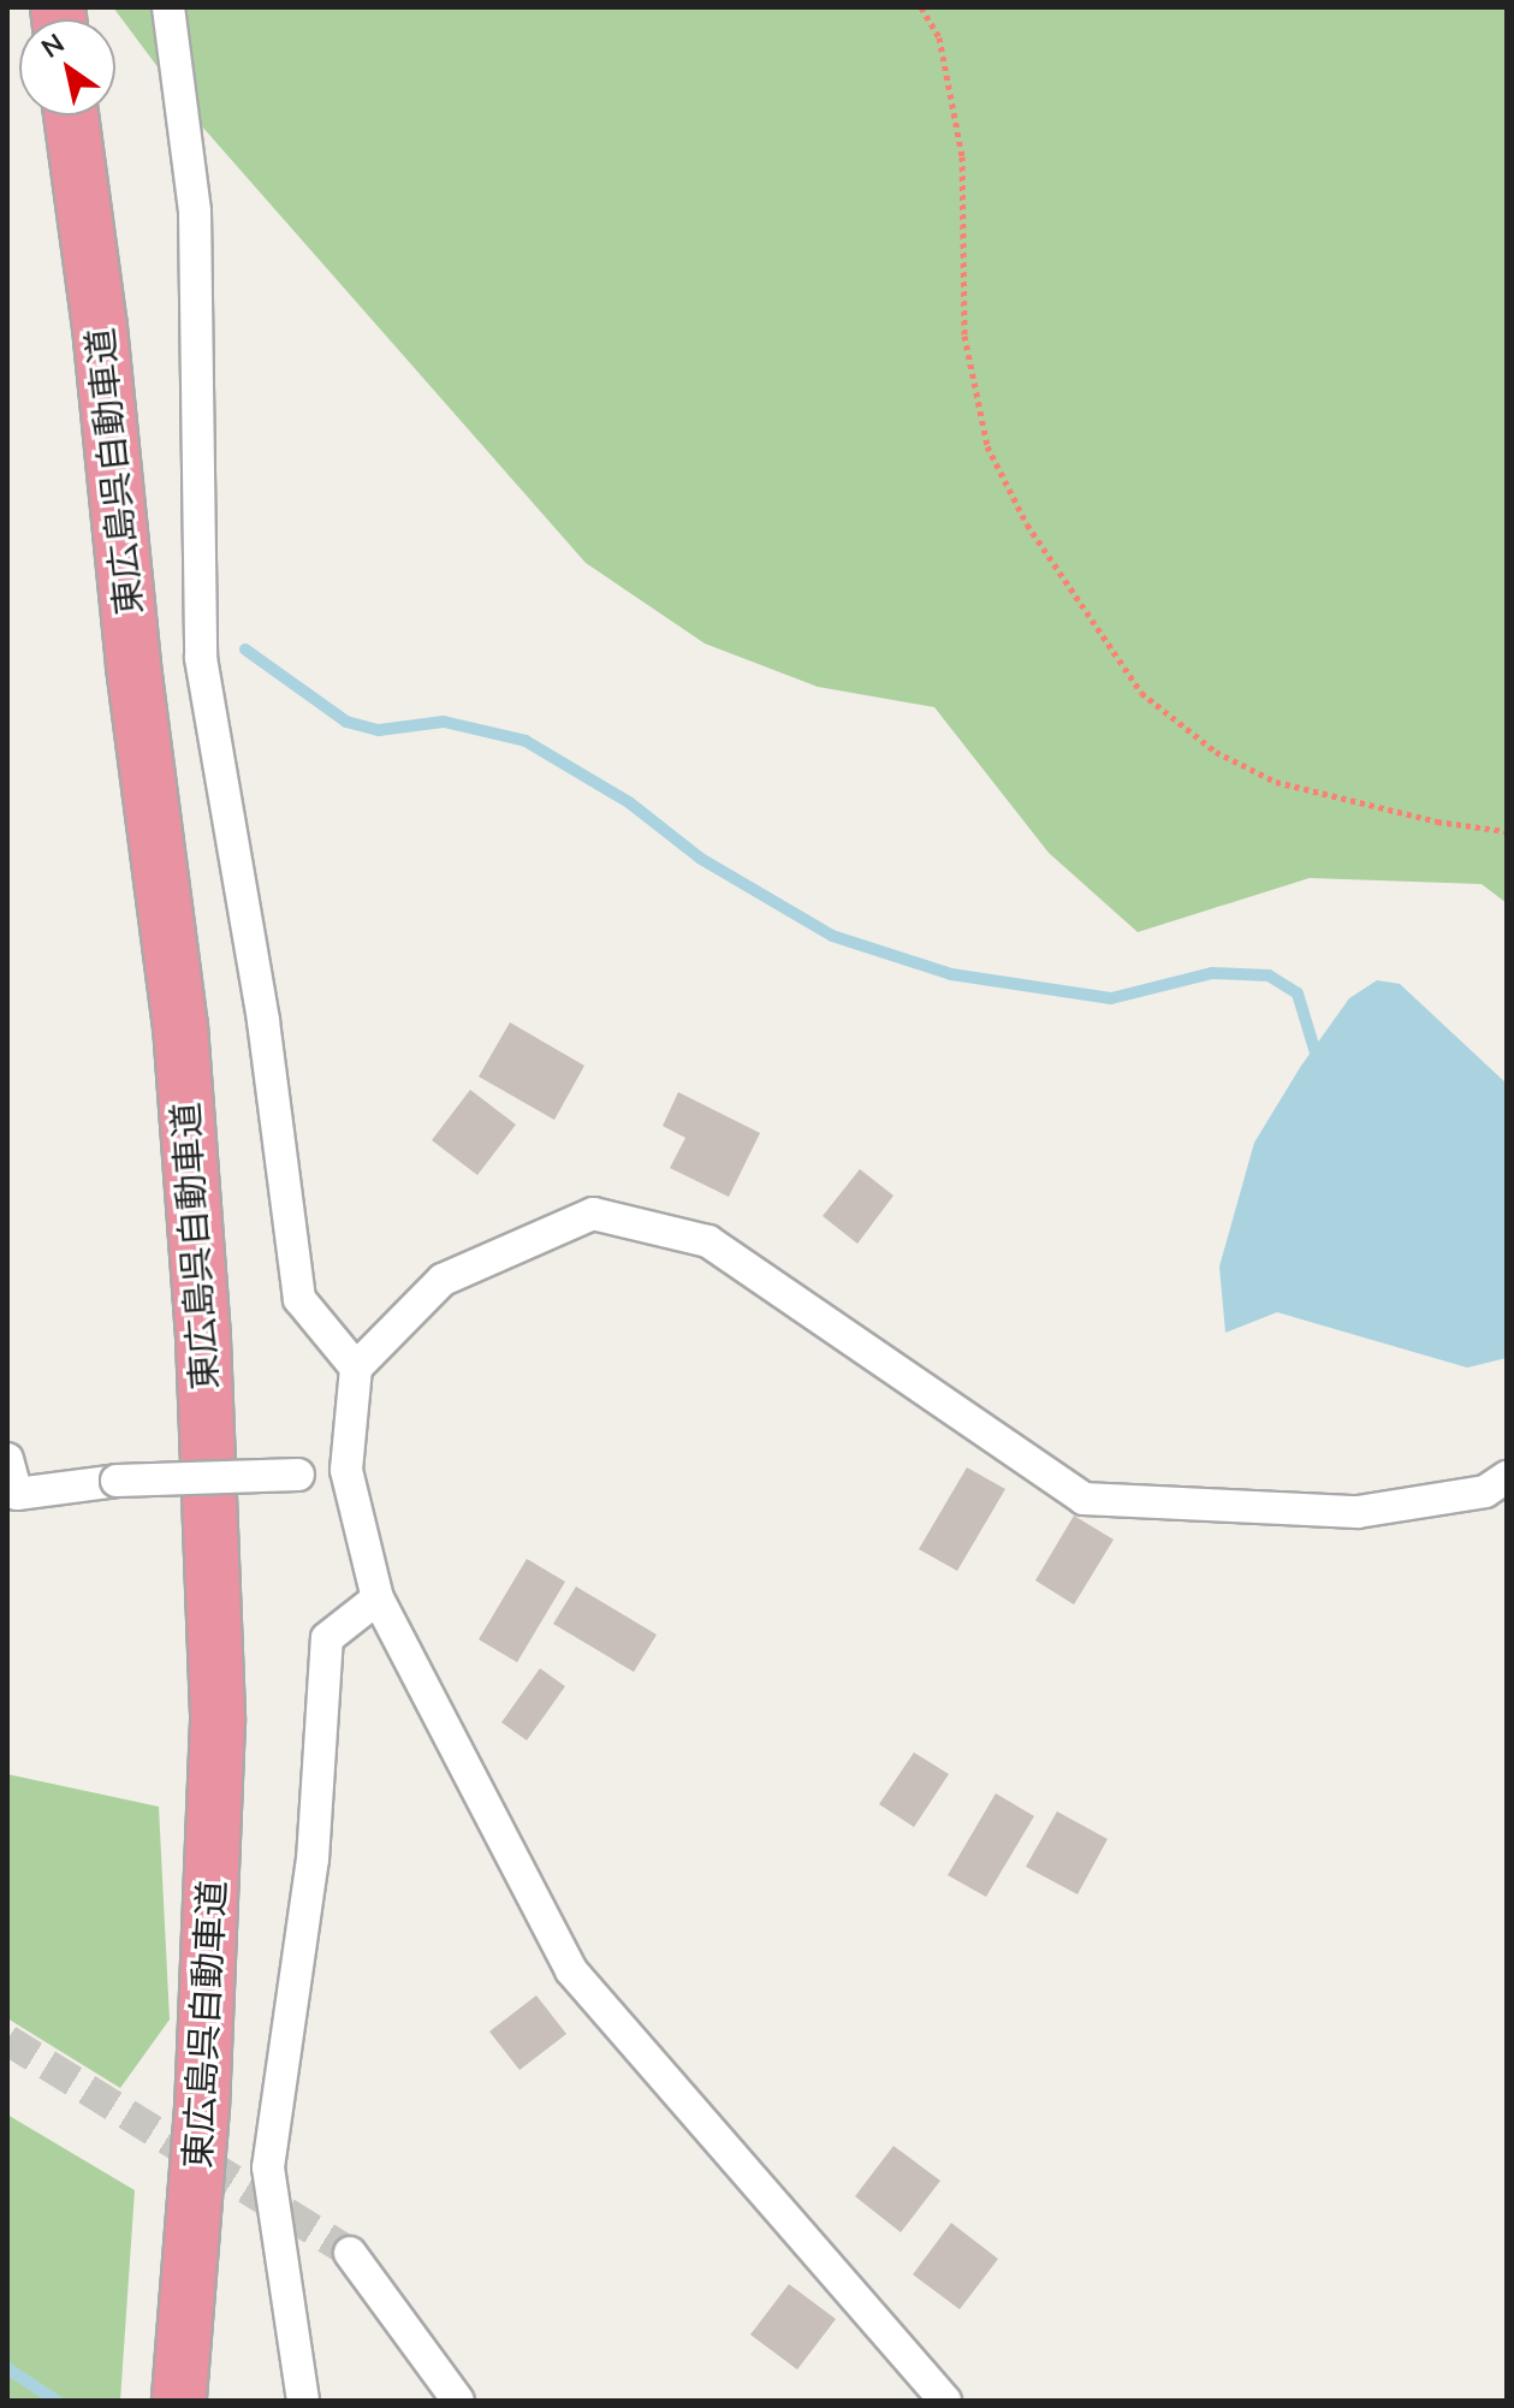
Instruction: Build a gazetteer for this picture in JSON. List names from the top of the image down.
{
  "streets": {
    "highway": ["東広島呉自動車道"]
  },
  "north": "top left"
}
